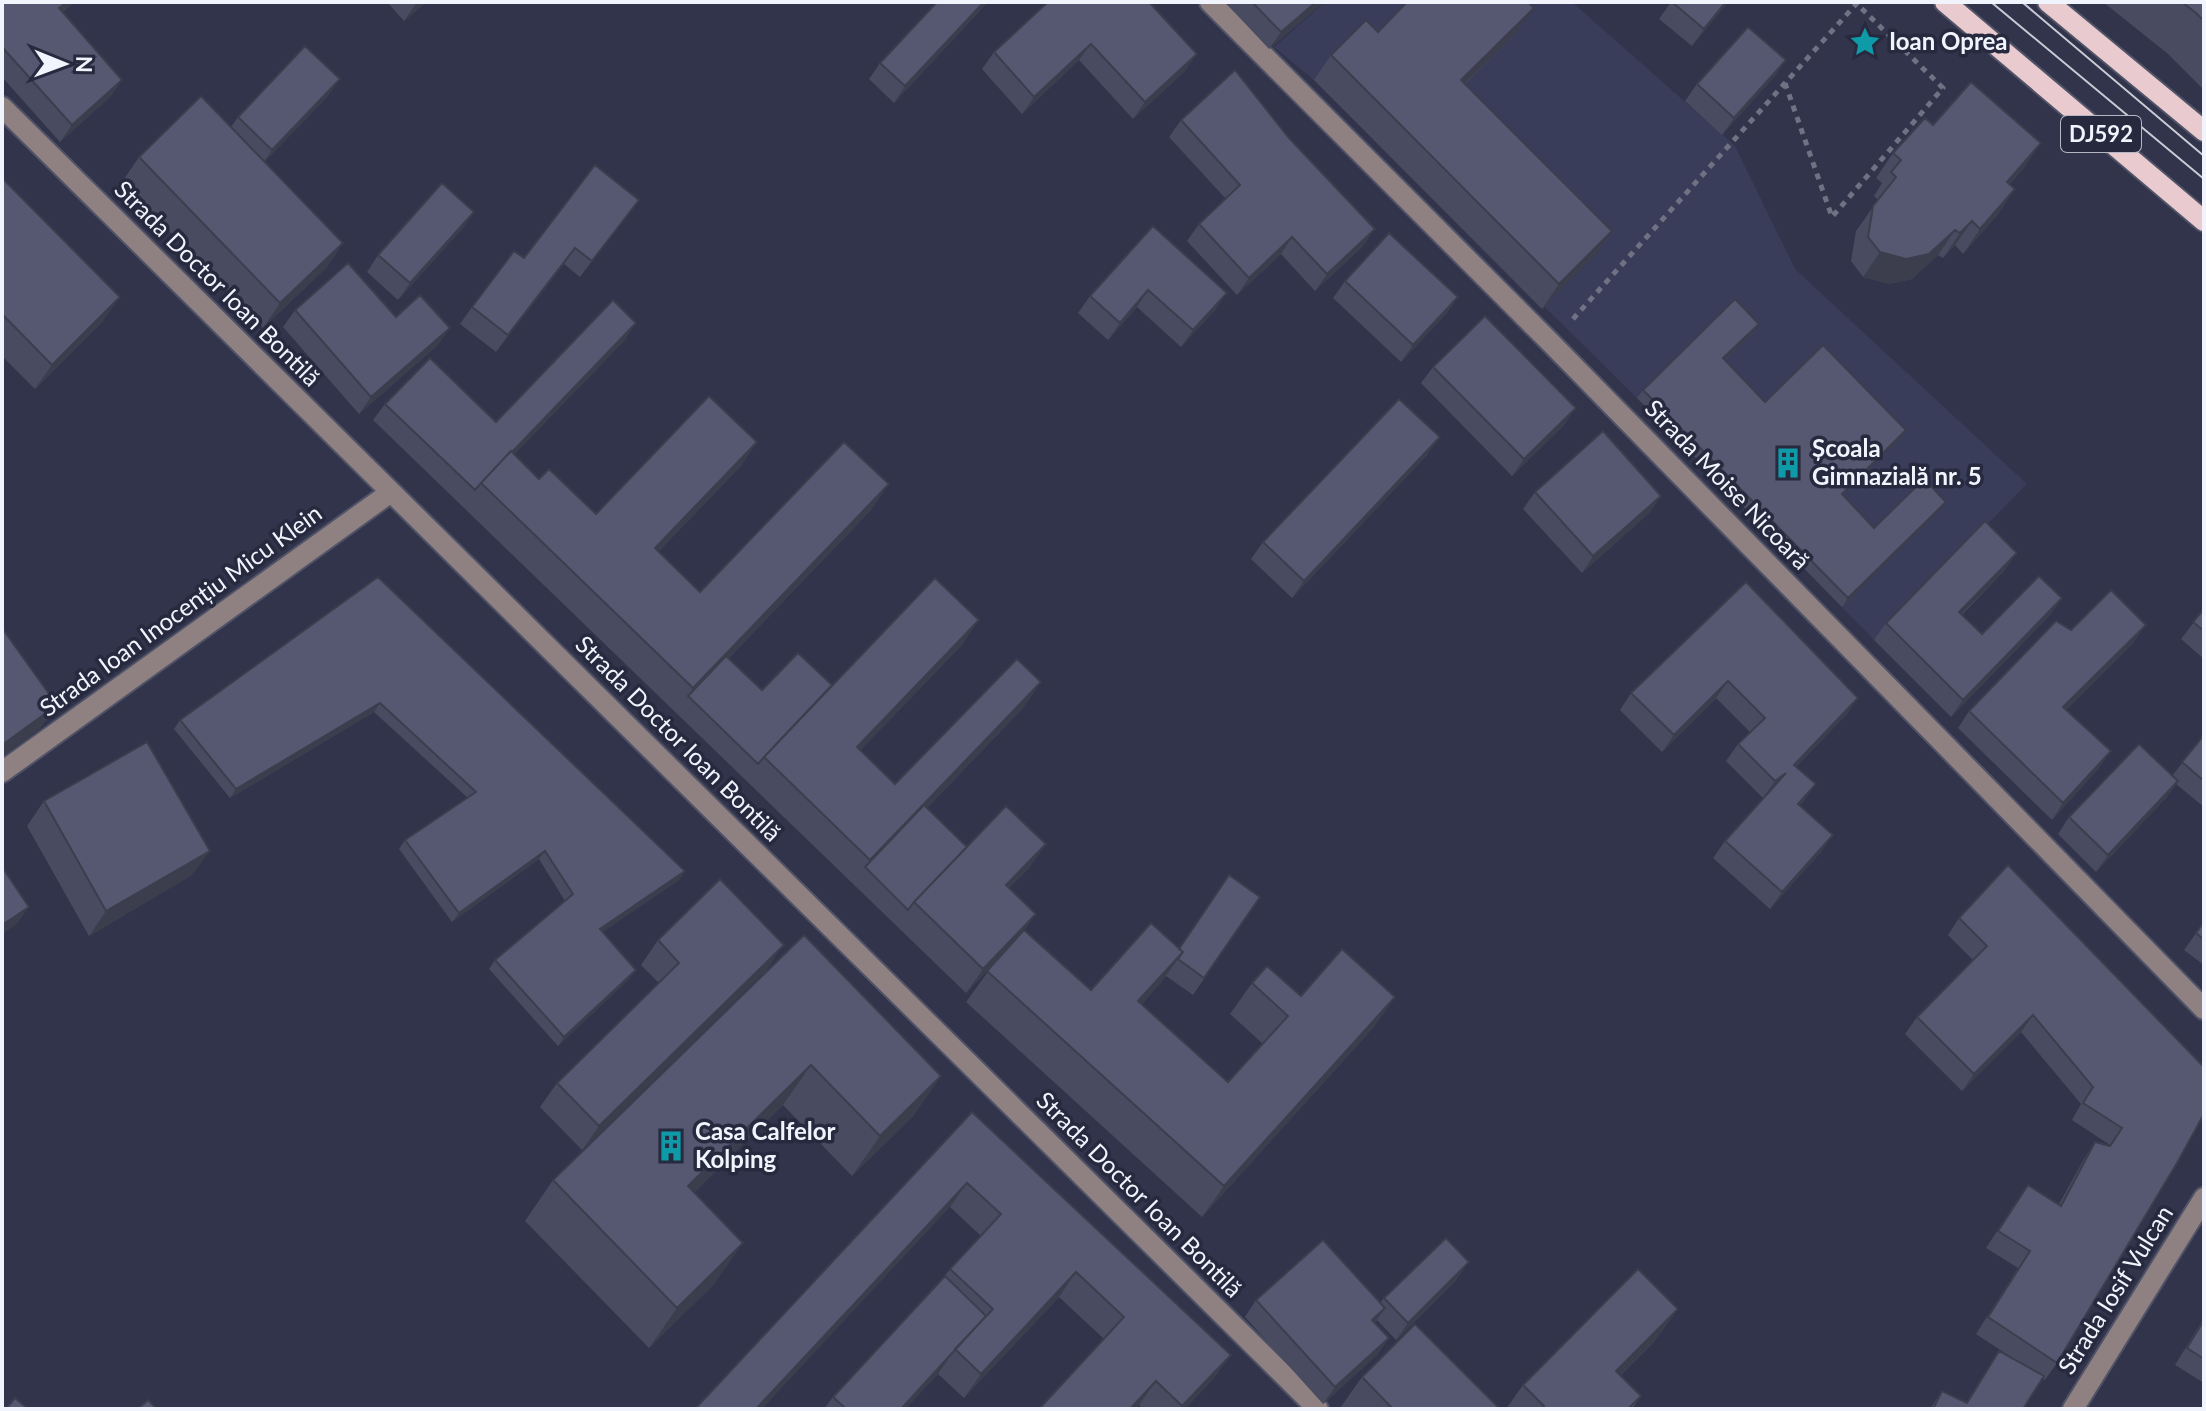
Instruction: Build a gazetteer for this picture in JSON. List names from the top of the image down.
{
  "streets": {
    "main road": ["DJ592"],
    "street": [
      "Strada Doctor Ioan Bontilă",
      "Strada Moise Nicoară",
      "Strada Ioan Inocențiu Micu Klein",
      "Strada Iosif Vulcan"
    ]
  },
  "crossings": [
    ["Strada Doctor Ioan Bontilă", "Strada Ioan Inocențiu Micu Klein"]
  ],
  "places": {
    "place": ["Ioan Oprea"],
    "building": ["Școala Gimnazială nr. 5", "Casa Calfelor Kolping"]
  },
  "north": "right"
}
